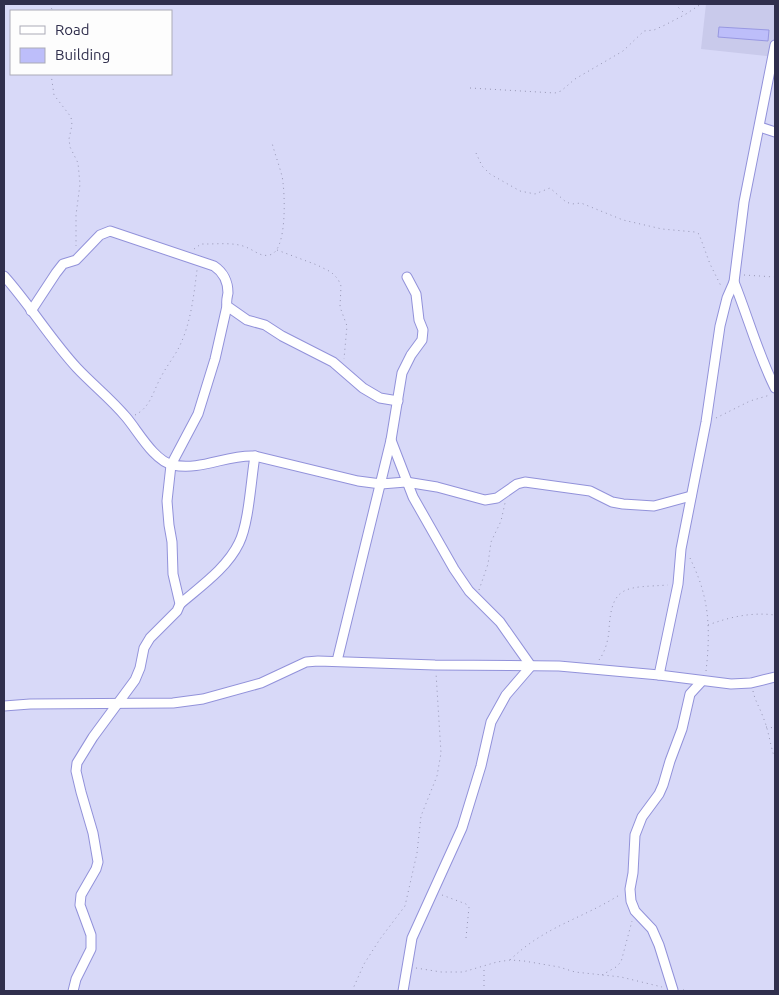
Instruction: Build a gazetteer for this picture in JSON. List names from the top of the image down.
{
  "legend": ["Road", "Building"]
}
